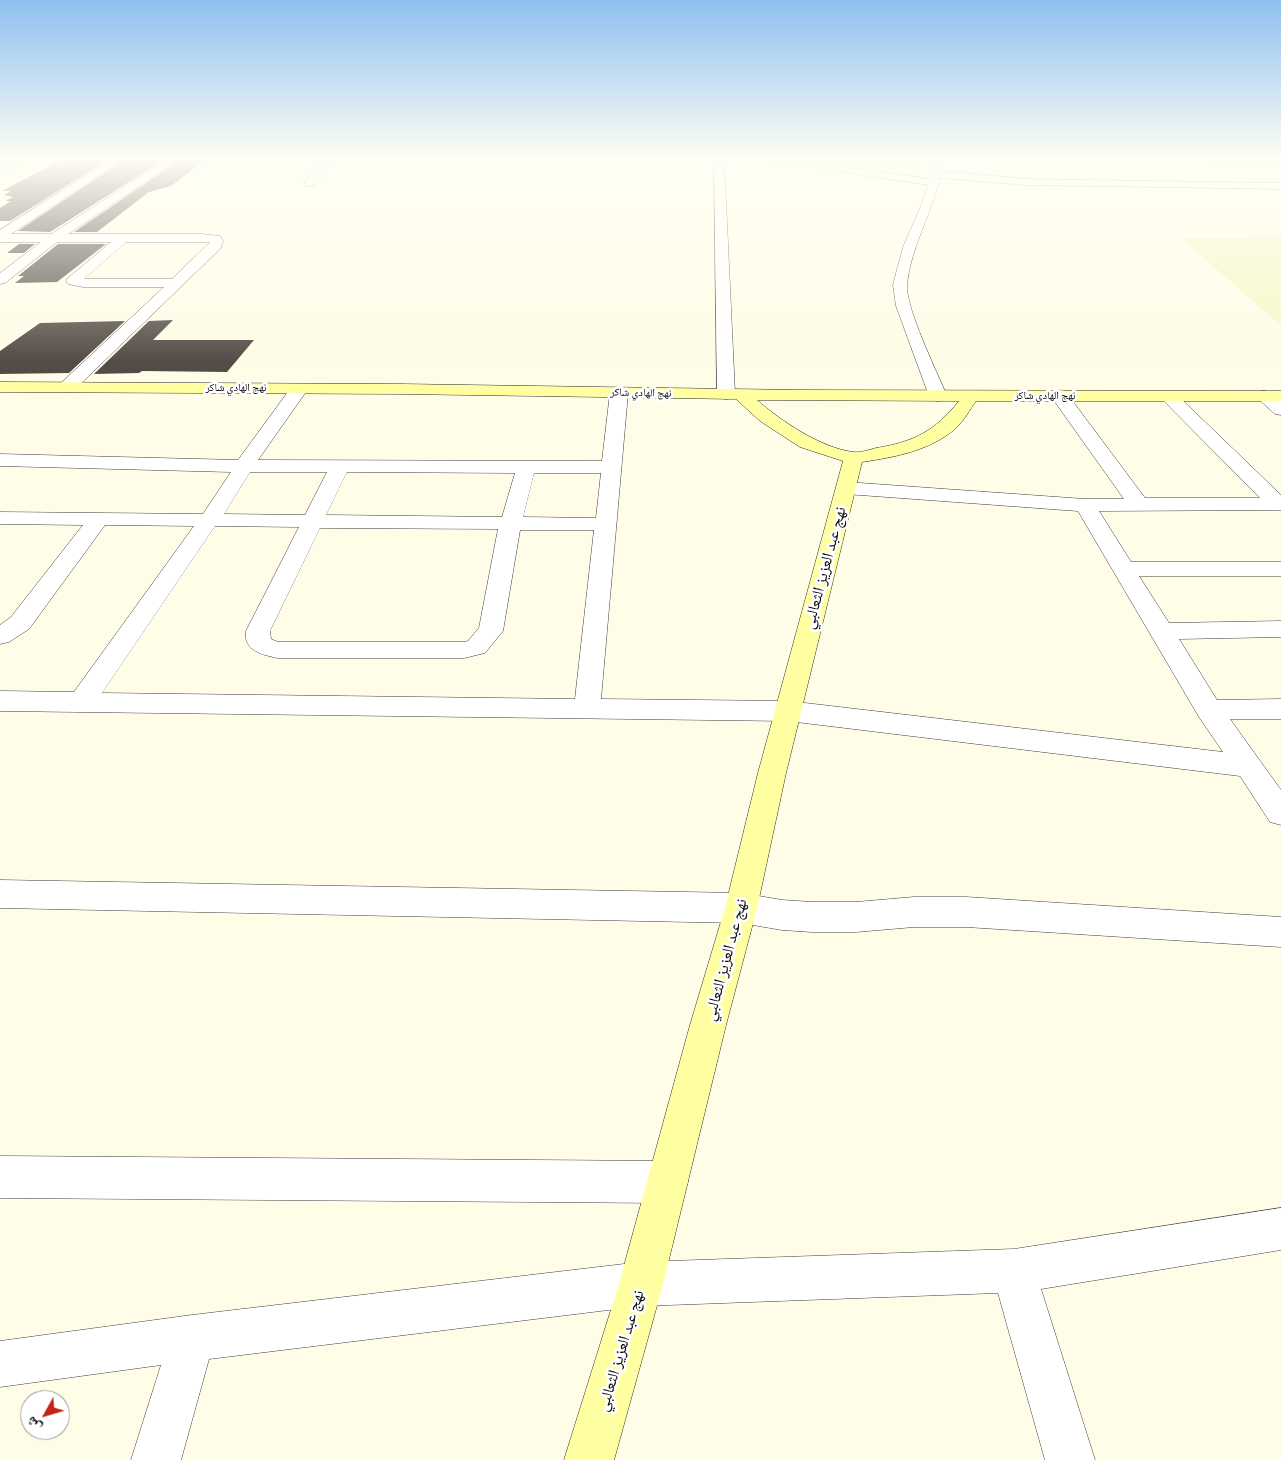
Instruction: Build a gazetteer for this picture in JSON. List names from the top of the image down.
{
  "streets": {
    "street": ["نهج الهادي شاكر", "نهج عبد العزيز الثعالبي"]
  },
  "north": "bottom left"
}
